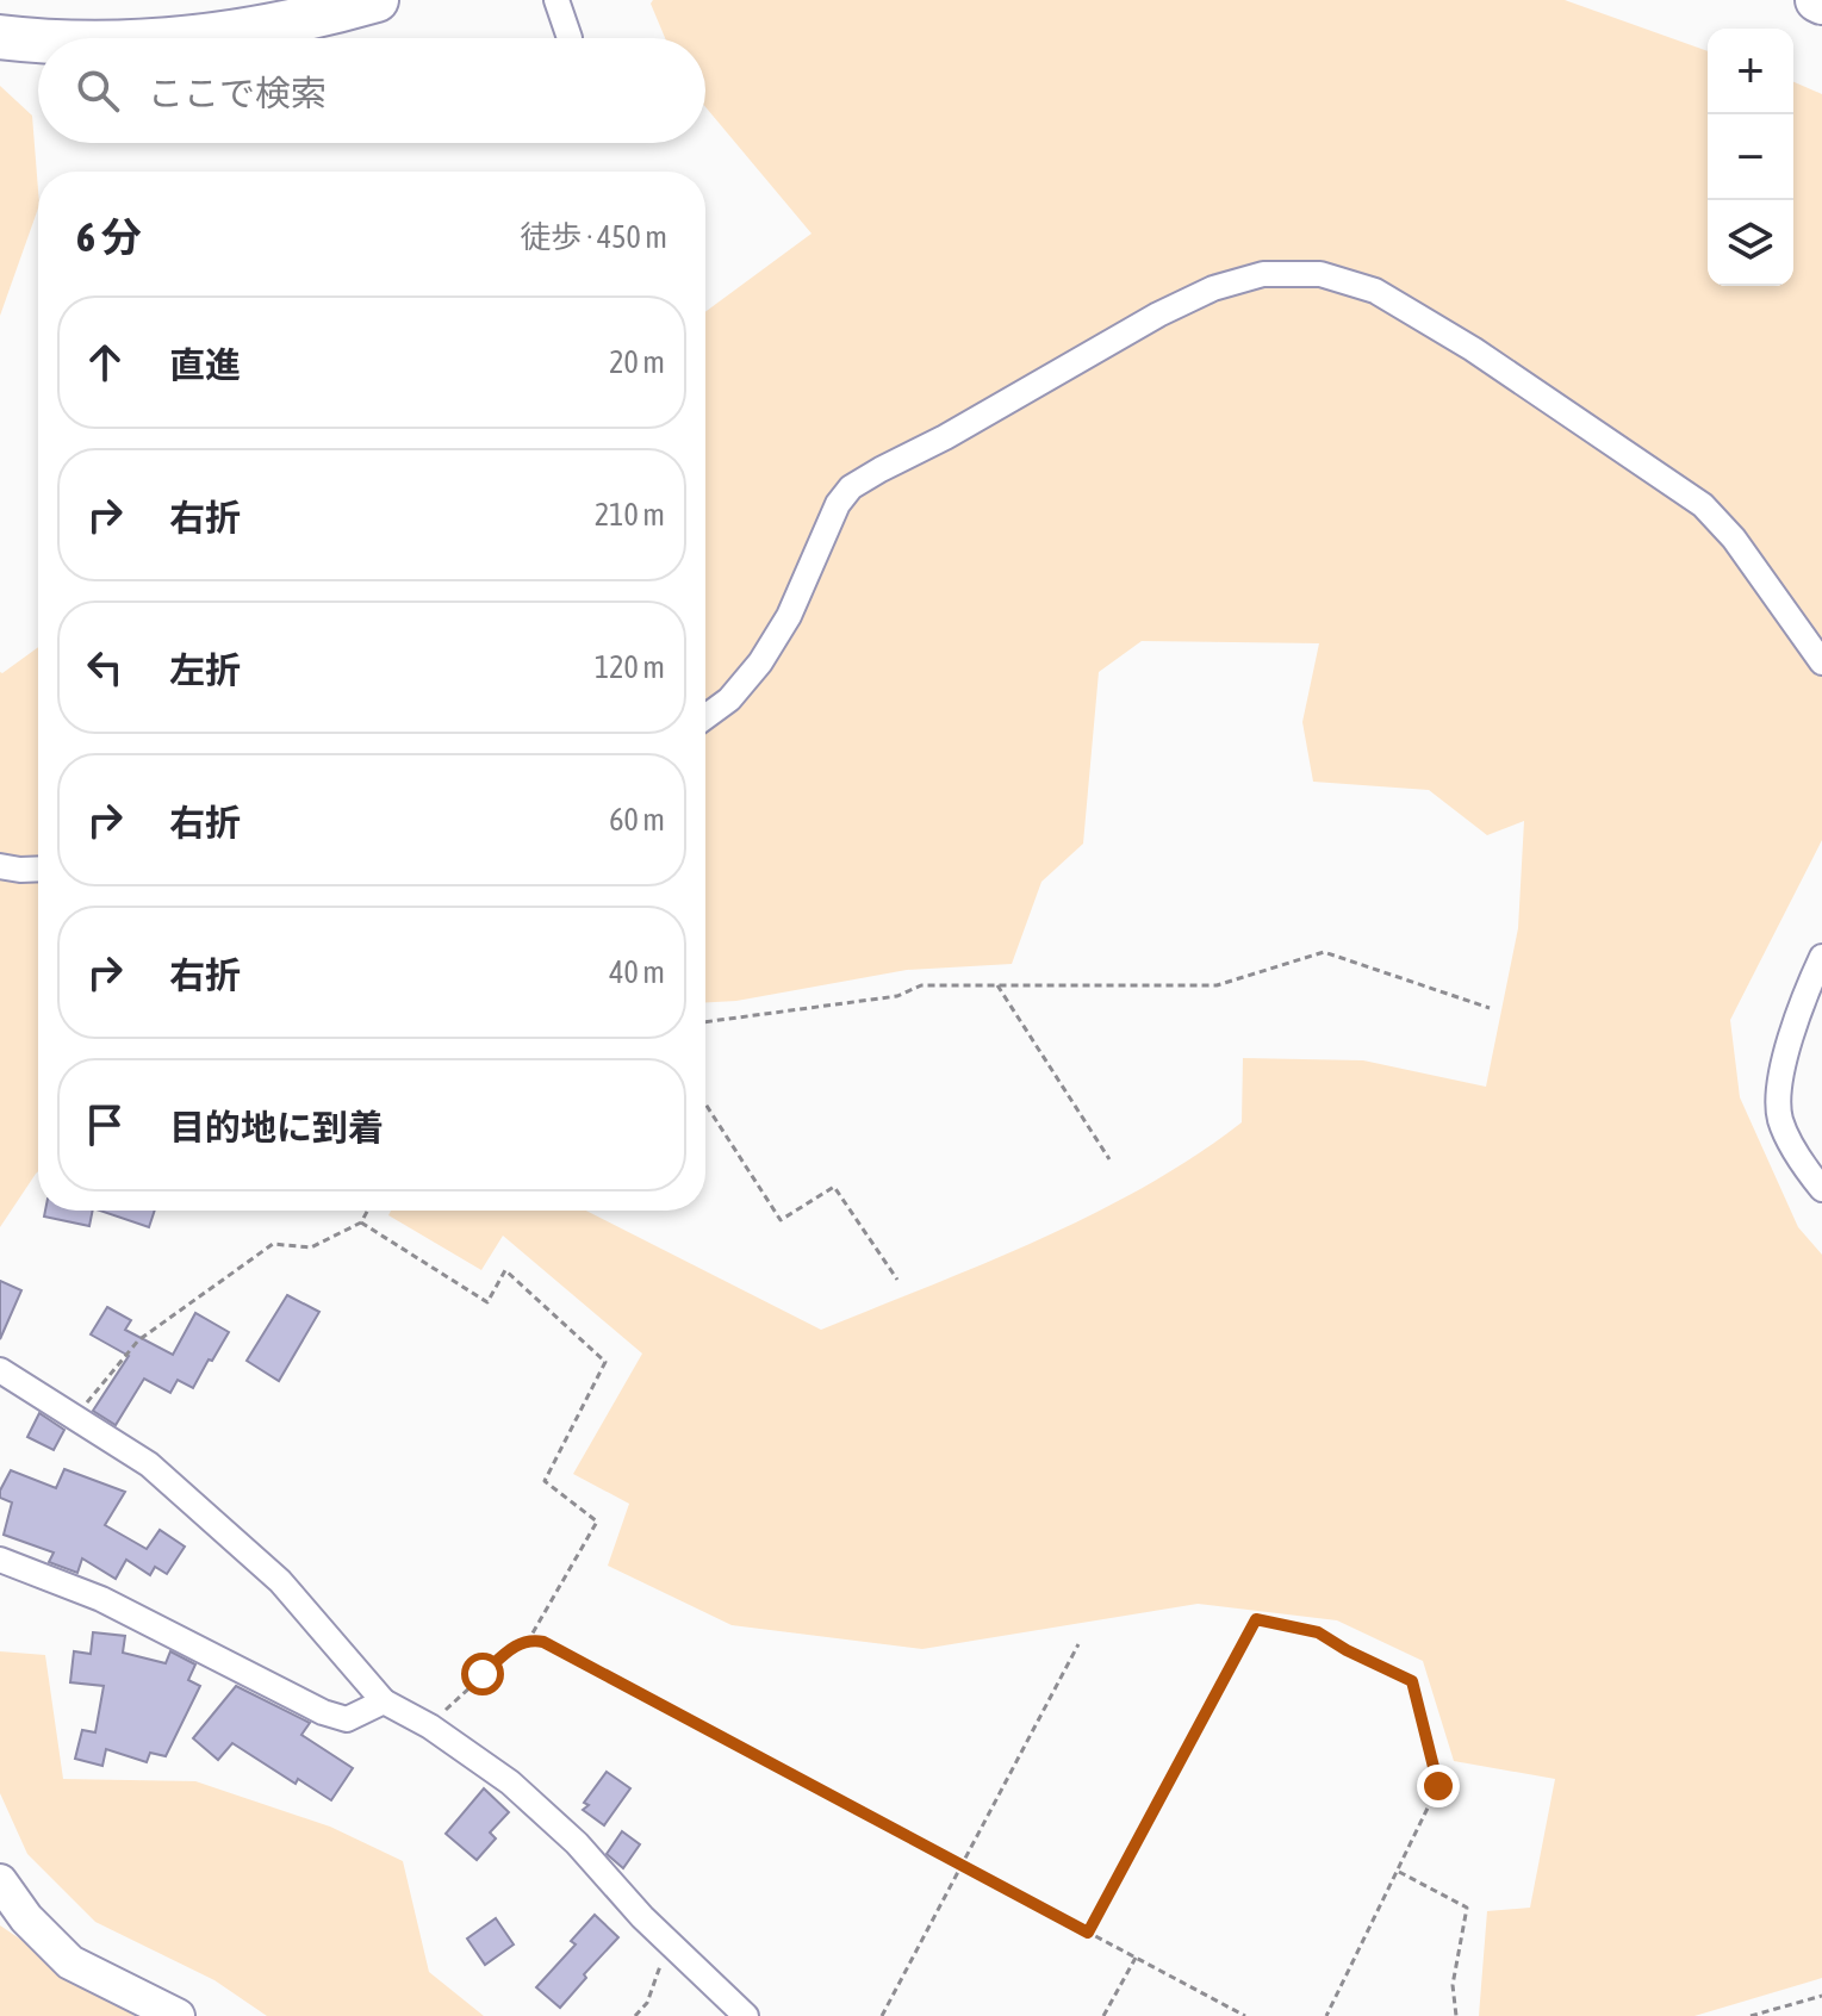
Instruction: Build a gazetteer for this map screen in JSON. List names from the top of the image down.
{
  "page": {
    "map_buttons": ["+", "−"],
    "search": "ここで検索",
    "heading": ["6 分", "徒歩 · 450 m"],
    "list": [
      ["直進", "20 m"],
      ["右折", "210 m"],
      ["左折", "120 m"],
      ["右折", "60 m"],
      ["右折", "40 m"],
      "目的地に到着"
    ]
  }
}
